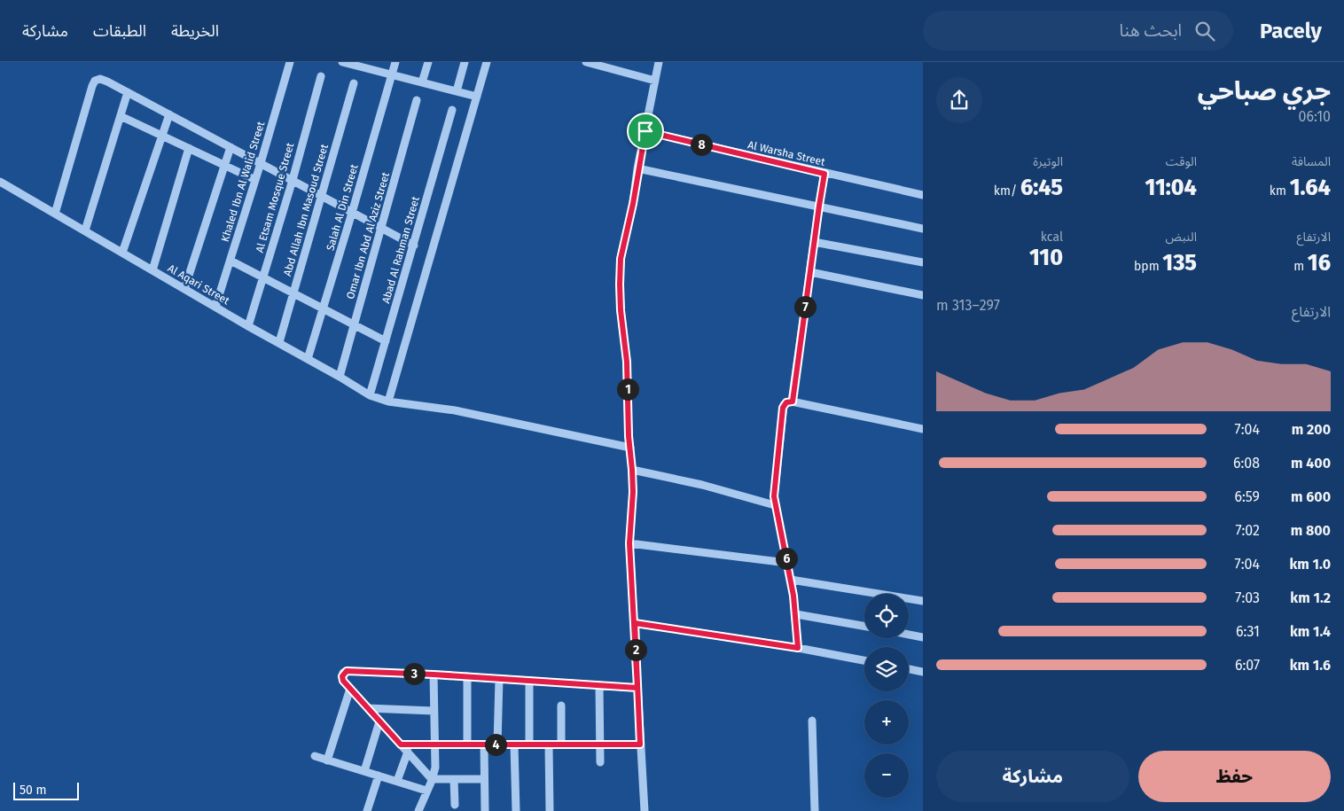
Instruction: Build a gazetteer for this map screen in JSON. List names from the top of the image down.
{
  "streets": {
    "street": [
      "Al Warsha Street",
      "Khaled Ibn Al Walid Street",
      "Al Etsam Mosque Street",
      "Salah Al Din Street",
      "Abd Allah Ibn Masoud Street",
      "Omar Ibn Abd Al Aziz Street",
      "Abad Al Rahman Street",
      "Al Aqari Street"
    ]
  },
  "crossings": [
    ["Khaled Ibn Al Walid Street", "Al Aqari Street"],
    ["Al Etsam Mosque Street", "Al Aqari Street"],
    ["Salah Al Din Street", "Al Aqari Street"],
    ["Abd Allah Ibn Masoud Street", "Al Aqari Street"],
    ["Omar Ibn Abd Al Aziz Street", "Al Aqari Street"],
    ["Abad Al Rahman Street", "Al Aqari Street"]
  ],
  "scale_bar": "50 m",
  "page": {
    "header": "Pacely",
    "search": "ابحث هنا",
    "nav": ["الخريطة", "الطبقات", "مشاركة"],
    "heading": ["جري صباحي", "06:10"],
    "pins": [
      "8",
      "7",
      "1",
      "6",
      "2",
      "3",
      "4"
    ],
    "stats": [
      ["المسافة", "1.64 km"],
      ["الوقت", "11:04"],
      ["الوتيرة", "6:45 /km"],
      ["الارتفاع", "16 m"],
      ["النبض", "135 bpm"],
      ["kcal", "110"]
    ],
    "chart": ["الارتفاع", "297–313 m"],
    "list": [
      {
        "name": "200 m",
        "note": "7:04"
      },
      {
        "name": "400 m",
        "note": "6:08"
      },
      {
        "name": "600 m",
        "note": "6:59"
      },
      {
        "name": "800 m",
        "note": "7:02"
      },
      {
        "name": "1.0 km",
        "note": "7:04"
      },
      {
        "name": "1.2 km",
        "note": "7:03"
      },
      {
        "name": "1.4 km",
        "note": "6:31"
      },
      {
        "name": "1.6 km",
        "note": "6:07"
      }
    ],
    "map_buttons": ["+", "−"],
    "buttons": ["حفظ", "مشاركة"],
    "scale": "50 m"
  }
}
